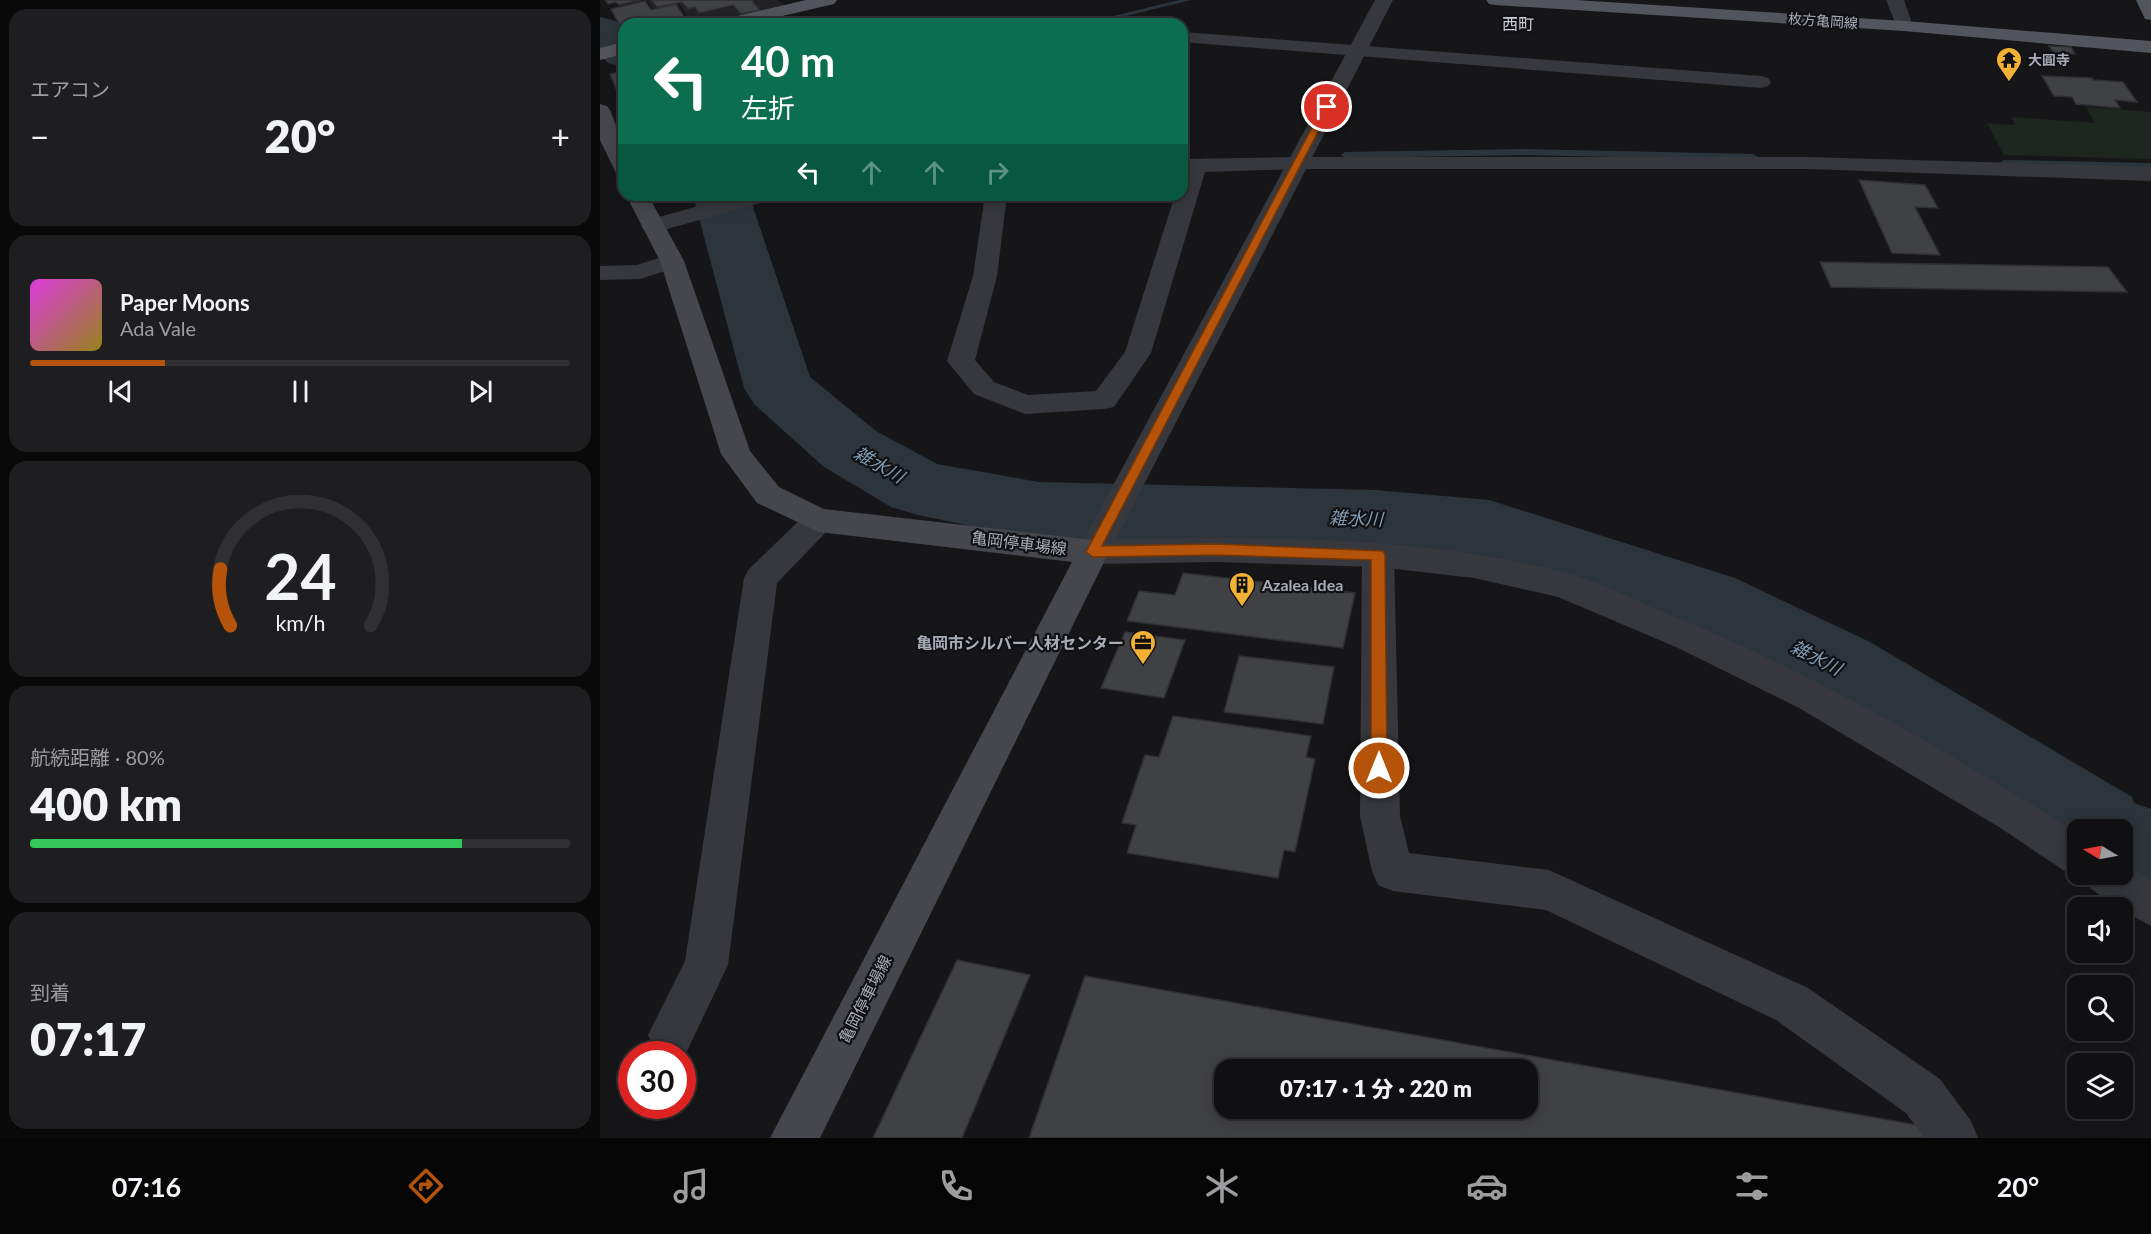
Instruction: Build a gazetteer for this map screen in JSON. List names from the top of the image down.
{
  "streets": {
    "main road": ["枚方亀岡線", "亀岡停車場線"]
  },
  "districts": ["西町"],
  "water": ["雑水川"],
  "places": {
    "temple": ["大圓寺"],
    "building": ["Azalea Idea"],
    "office": ["亀岡市シルバー人材センター"]
  },
  "north": "left",
  "page": {
    "tile": [
      "エアコン",
      ["航続距離 · 80%", "400 km"],
      ["到着", "07:17"]
    ],
    "turn": ["40 m", "左折"],
    "heat": ["−", "20°", "+"],
    "song": ["Paper Moons", "Ada Vale"],
    "limit": "30",
    "trip": "07:17 · 1 分 · 220 m",
    "tabs": ["07:16", "20°"],
    "gauge": ["24", "km/h"]
  }
}
